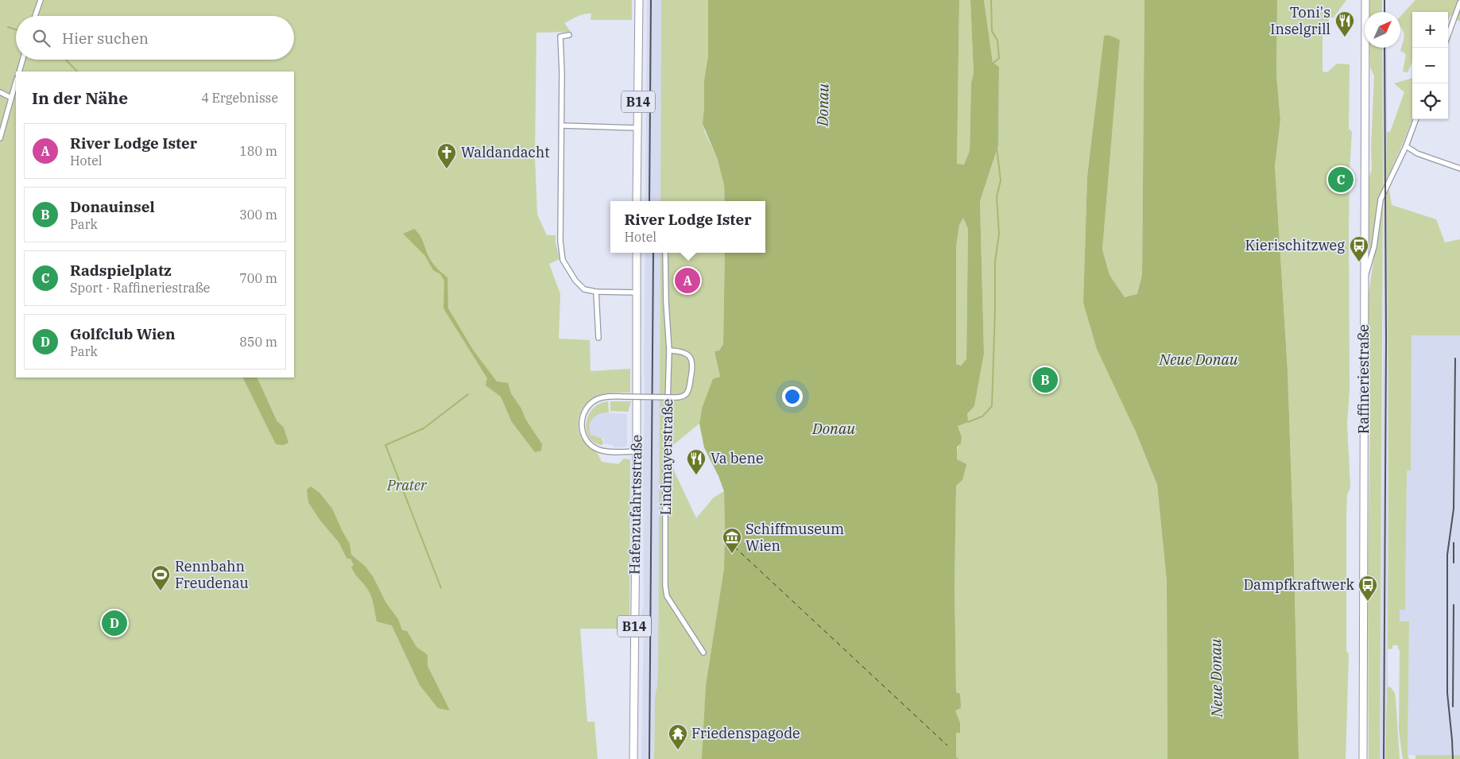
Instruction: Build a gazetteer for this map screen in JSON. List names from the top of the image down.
{
  "streets": {
    "main road": ["B14", "Raffineriestraße", "Hafenzufahrtsstraße"],
    "street": ["Lindmayerstraße"]
  },
  "water": ["Donau", "Neue Donau"],
  "parks": ["Prater"],
  "places": {
    "restaurant": ["Toni's Inselgrill", "Va bene"],
    "church": ["Waldandacht"],
    "bus stop": ["Kierischitzweg", "Dampfkraftwerk"],
    "museum": ["Schiffmuseum Wien"],
    "sports": ["Rennbahn Freudenau"],
    "temple": ["Friedenspagode"]
  },
  "north": "top right",
  "page": {
    "map_buttons": ["+", "−"],
    "search": "Hier suchen",
    "heading": ["In der Nähe", "4 Ergebnisse"],
    "list": [
      {
        "mark": "A",
        "name": "River Lodge Ister",
        "note": "Hotel",
        "value": "180 m"
      },
      {
        "mark": "B",
        "name": "Donauinsel",
        "note": "Park",
        "value": "300 m"
      },
      {
        "mark": "C",
        "name": "Radspielplatz",
        "note": "Sport · Raffineriestraße",
        "value": "700 m"
      },
      {
        "mark": "D",
        "name": "Golfclub Wien",
        "note": "Park",
        "value": "850 m"
      }
    ],
    "pins": [
      "C",
      "A",
      "B",
      "D"
    ],
    "popup": ["River Lodge Ister", "Hotel"]
  }
}
